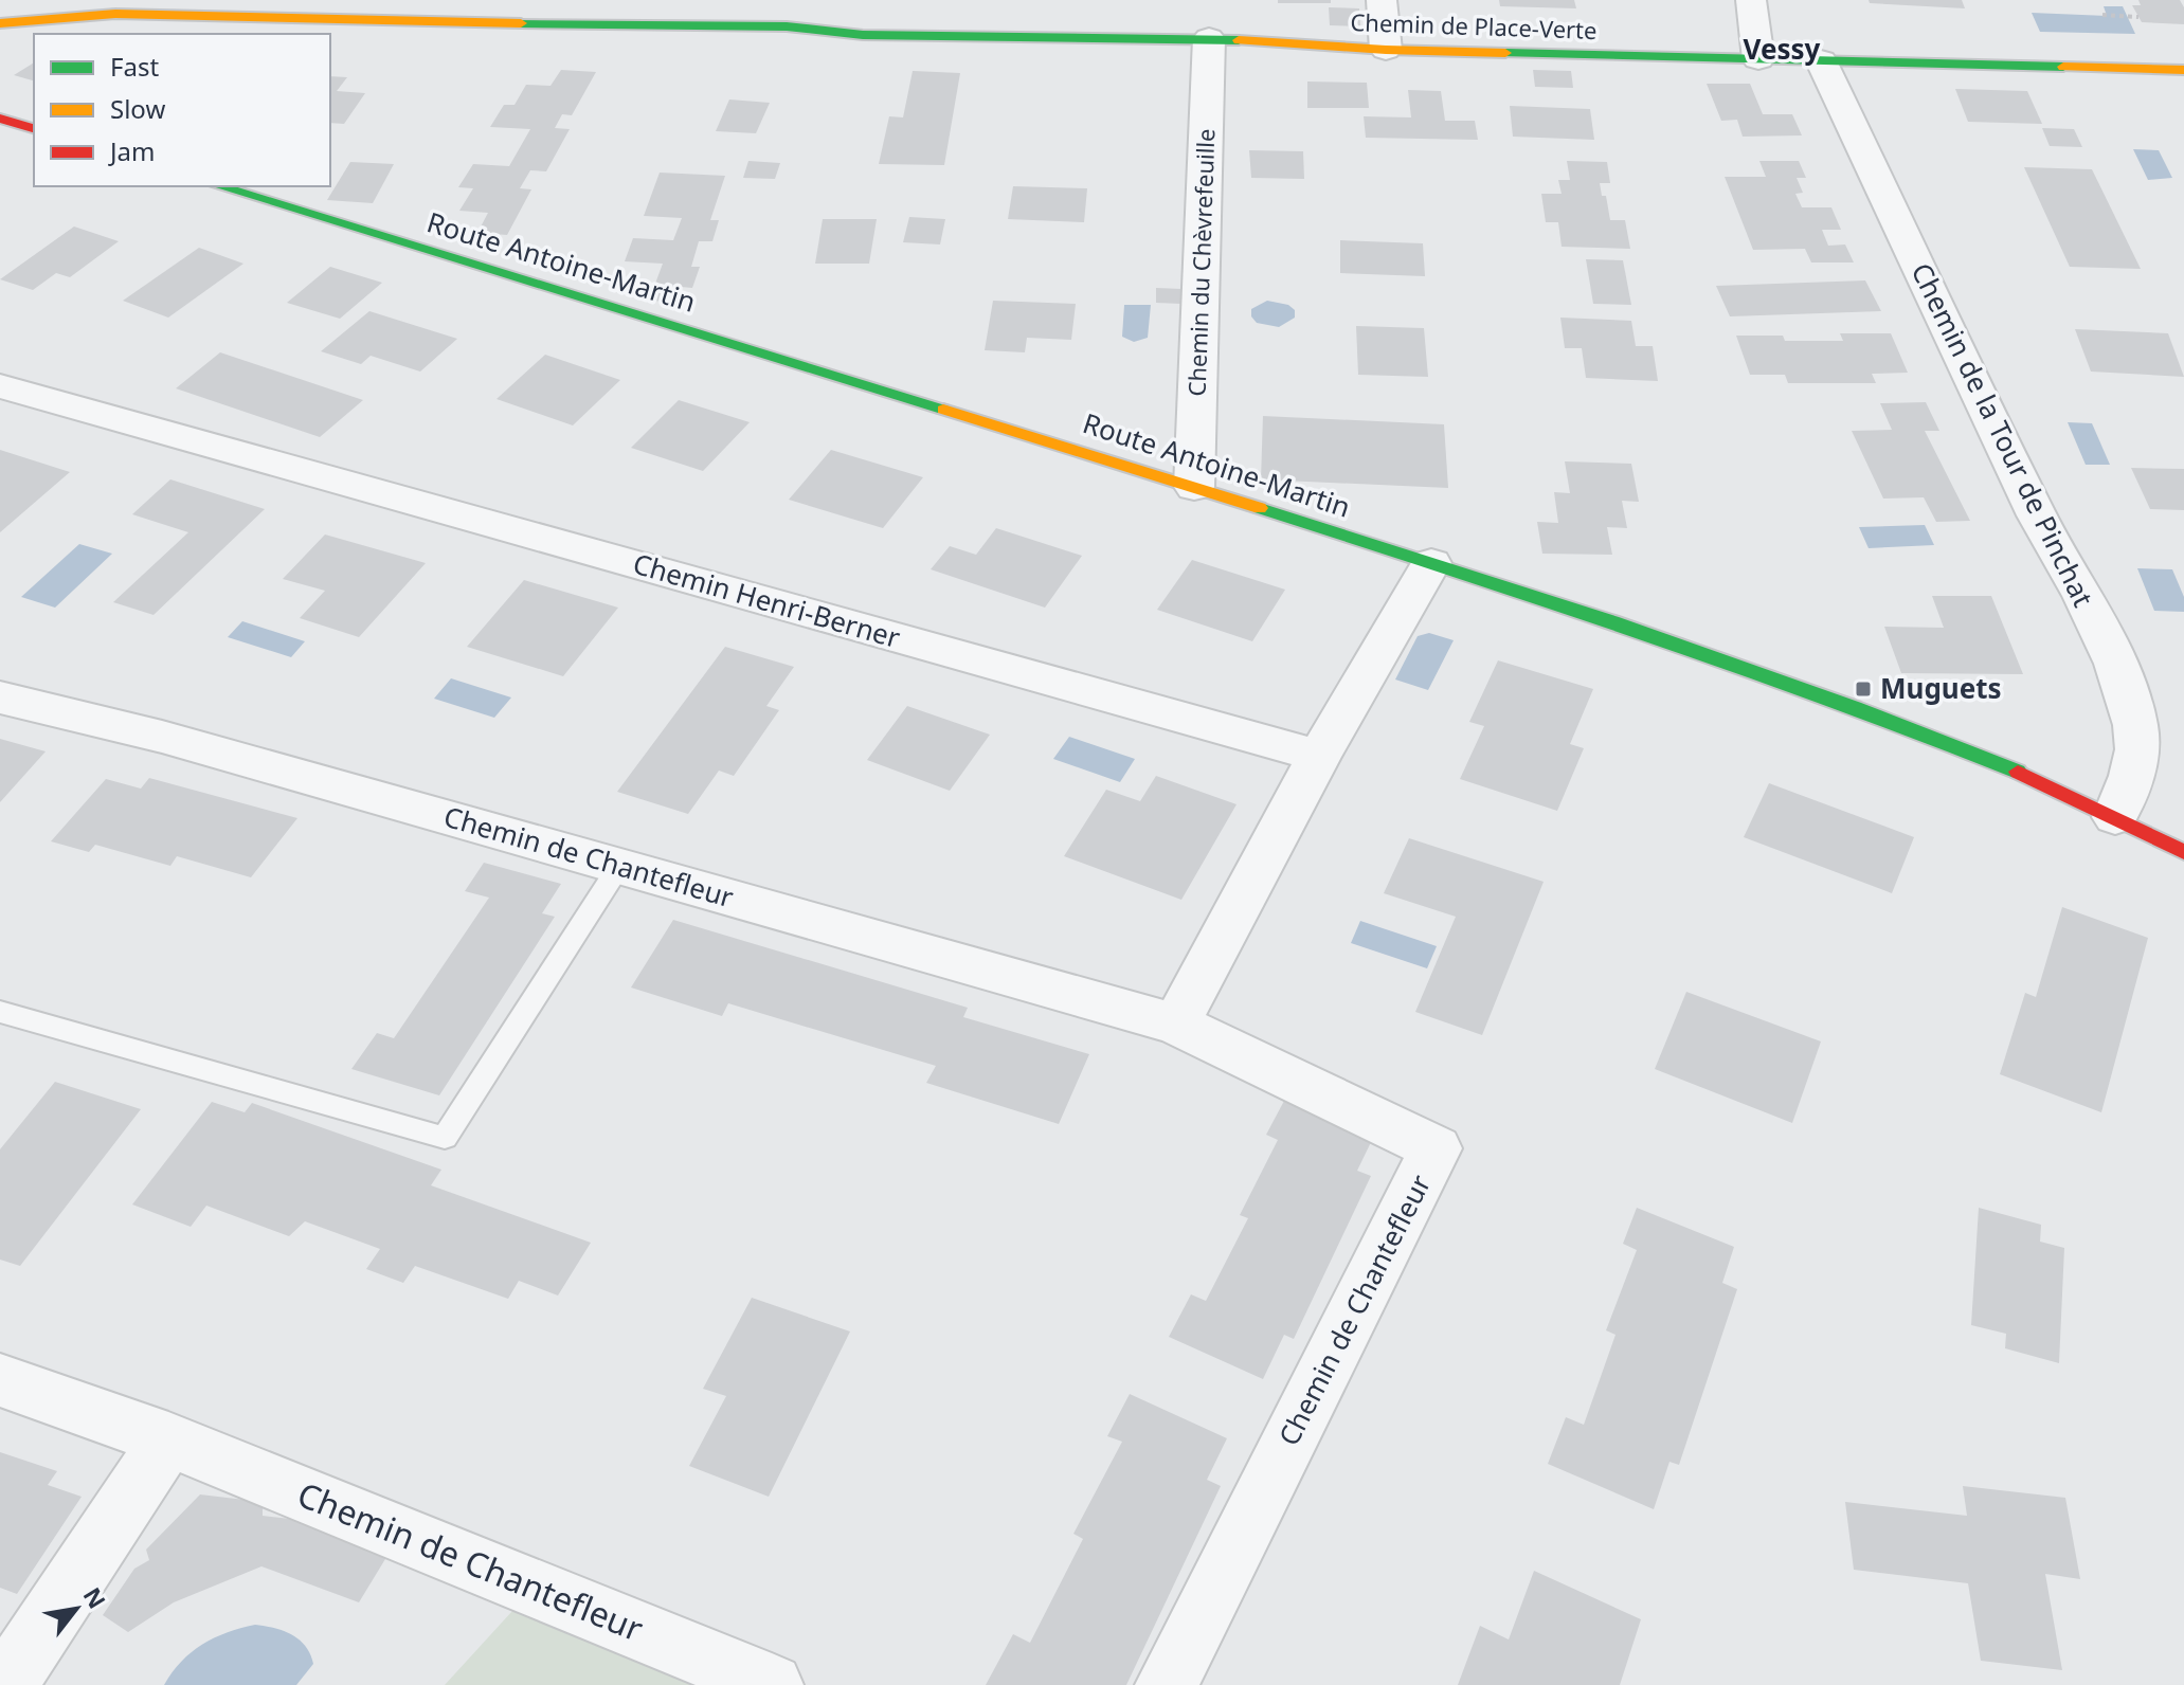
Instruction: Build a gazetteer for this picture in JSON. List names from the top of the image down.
{
  "streets": {
    "street": [
      "Chemin de Place-Verte",
      "Route Antoine-Martin",
      "Chemin du Chèvrefeuille",
      "Chemin de la Tour de Pinchat",
      "Chemin Henri-Berner",
      "Chemin de Chantefleur"
    ]
  },
  "crossings": [
    ["Chemin de Place-Verte", "Chemin du Chèvrefeuille"],
    ["Chemin de Place-Verte", "Chemin de la Tour de Pinchat"],
    ["Route Antoine-Martin", "Chemin du Chèvrefeuille"],
    ["Route Antoine-Martin", "Chemin de la Tour de Pinchat"]
  ],
  "districts": ["Vessy"],
  "places": {
    "transit": ["Muguets"]
  },
  "legend": ["Fast", "Slow", "Jam"],
  "north": "top right"
}
